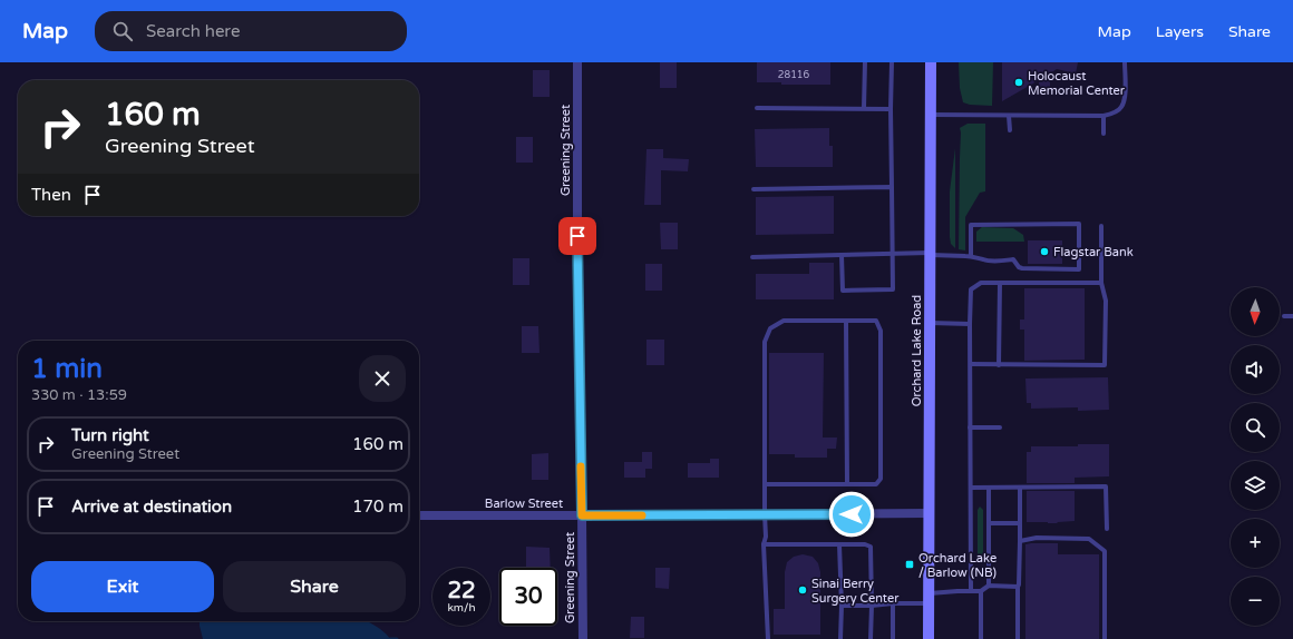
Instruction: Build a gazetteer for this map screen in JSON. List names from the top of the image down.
{
  "streets": {
    "main road": ["Orchard Lake Road"],
    "street": ["Greening Street", "Barlow Street"]
  },
  "crossings": [
    ["Greening Street", "Barlow Street"],
    ["Orchard Lake Road", "Barlow Street"]
  ],
  "places": {
    "other": ["Holocaust Memorial Center", "Flagstar Bank", "Sinai Berry Surgery Center"],
    "transit": ["Orchard Lake / Barlow (NB)"]
  },
  "house_numbers": ["28116"],
  "north": "bottom",
  "page": {
    "header": "Map",
    "search": "Search here",
    "nav": ["Map", "Layers", "Share"],
    "turn": ["160 m", "Greening Street"],
    "then": "Then",
    "map_buttons": ["+", "−"],
    "heading": ["1 min", "330 m · 13:59"],
    "list": [
      {
        "name": "Turn right",
        "note": "Greening Street",
        "value": "160 m"
      },
      {
        "name": "Arrive at destination",
        "value": "170 m"
      }
    ],
    "buttons": ["Exit", "Share"],
    "speed": "22 km/h",
    "limit": "30"
  }
}
